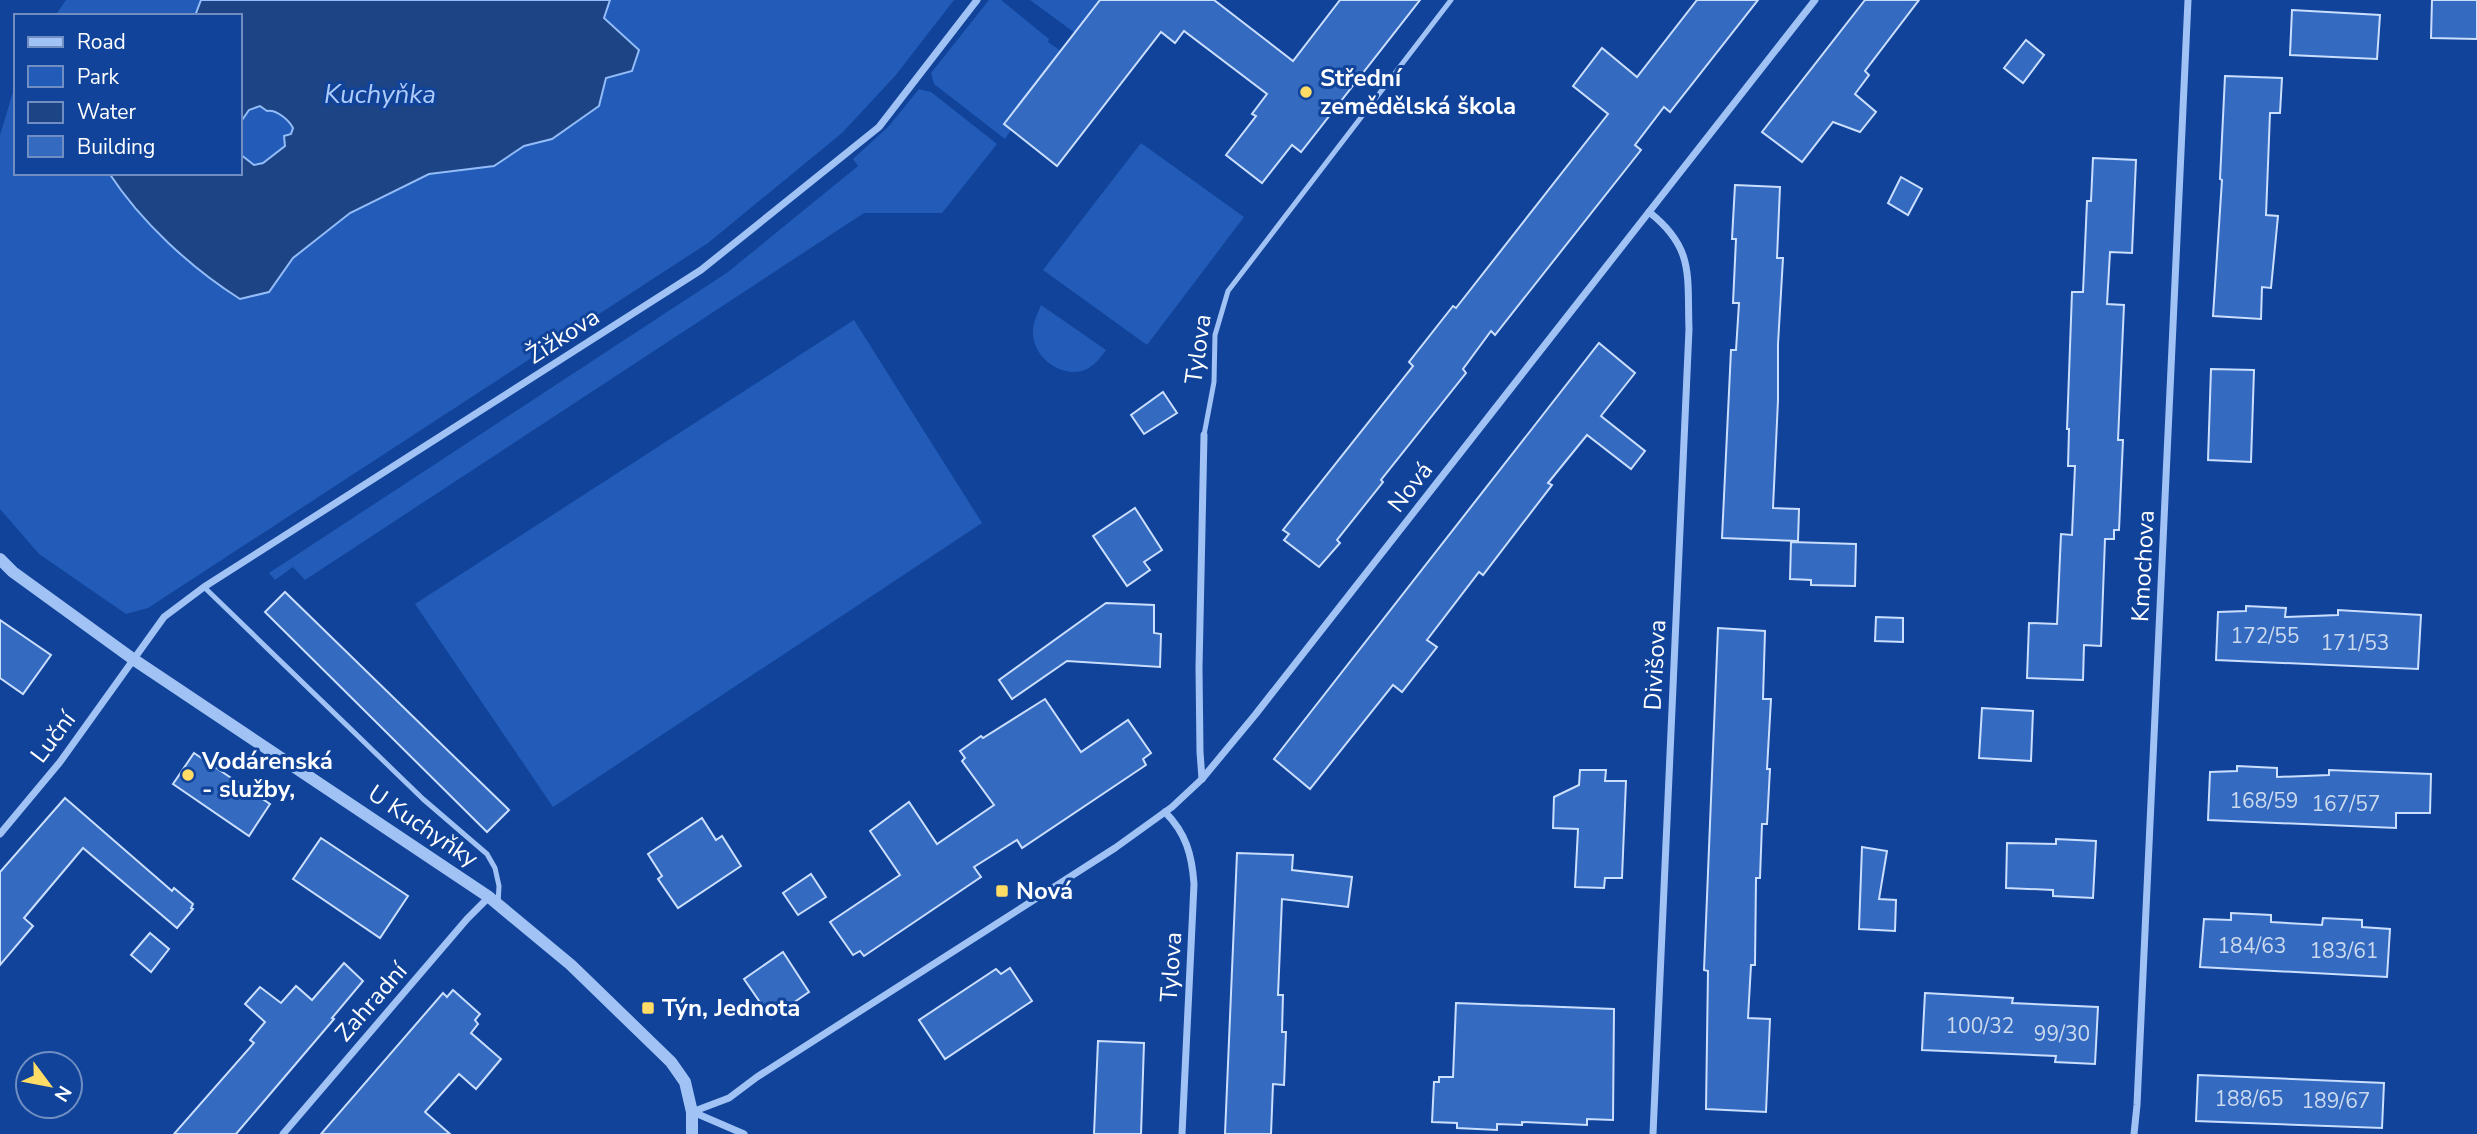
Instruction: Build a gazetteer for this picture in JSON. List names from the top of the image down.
{
  "streets": {
    "street": [
      "Žižkova",
      "Tylova",
      "Nová",
      "Kmochova",
      "Divišova",
      "Luční",
      "U Kuchyňky",
      "Zahradní"
    ]
  },
  "crossings": [
    ["Žižkova", "Luční"],
    ["Žižkova", "U Kuchyňky"],
    ["Tylova", "Nová"],
    ["Nová", "Divišova"],
    ["Nová", "U Kuchyňky"],
    ["Luční", "U Kuchyňky"],
    ["U Kuchyňky", "Zahradní"]
  ],
  "water": ["Kuchyňka"],
  "places": {
    "other": ["Střední zemědělská škola", "Vodárenská - služby,"],
    "transit": ["Nová", "Týn, Jednota"]
  },
  "house_numbers": [
    "172/55",
    "171/53",
    "168/59",
    "167/57",
    "184/63",
    "183/61",
    "100/32",
    "99/30",
    "188/65",
    "189/67"
  ],
  "legend": [
    "Road",
    "Park",
    "Water",
    "Building"
  ],
  "north": "bottom right"
}
